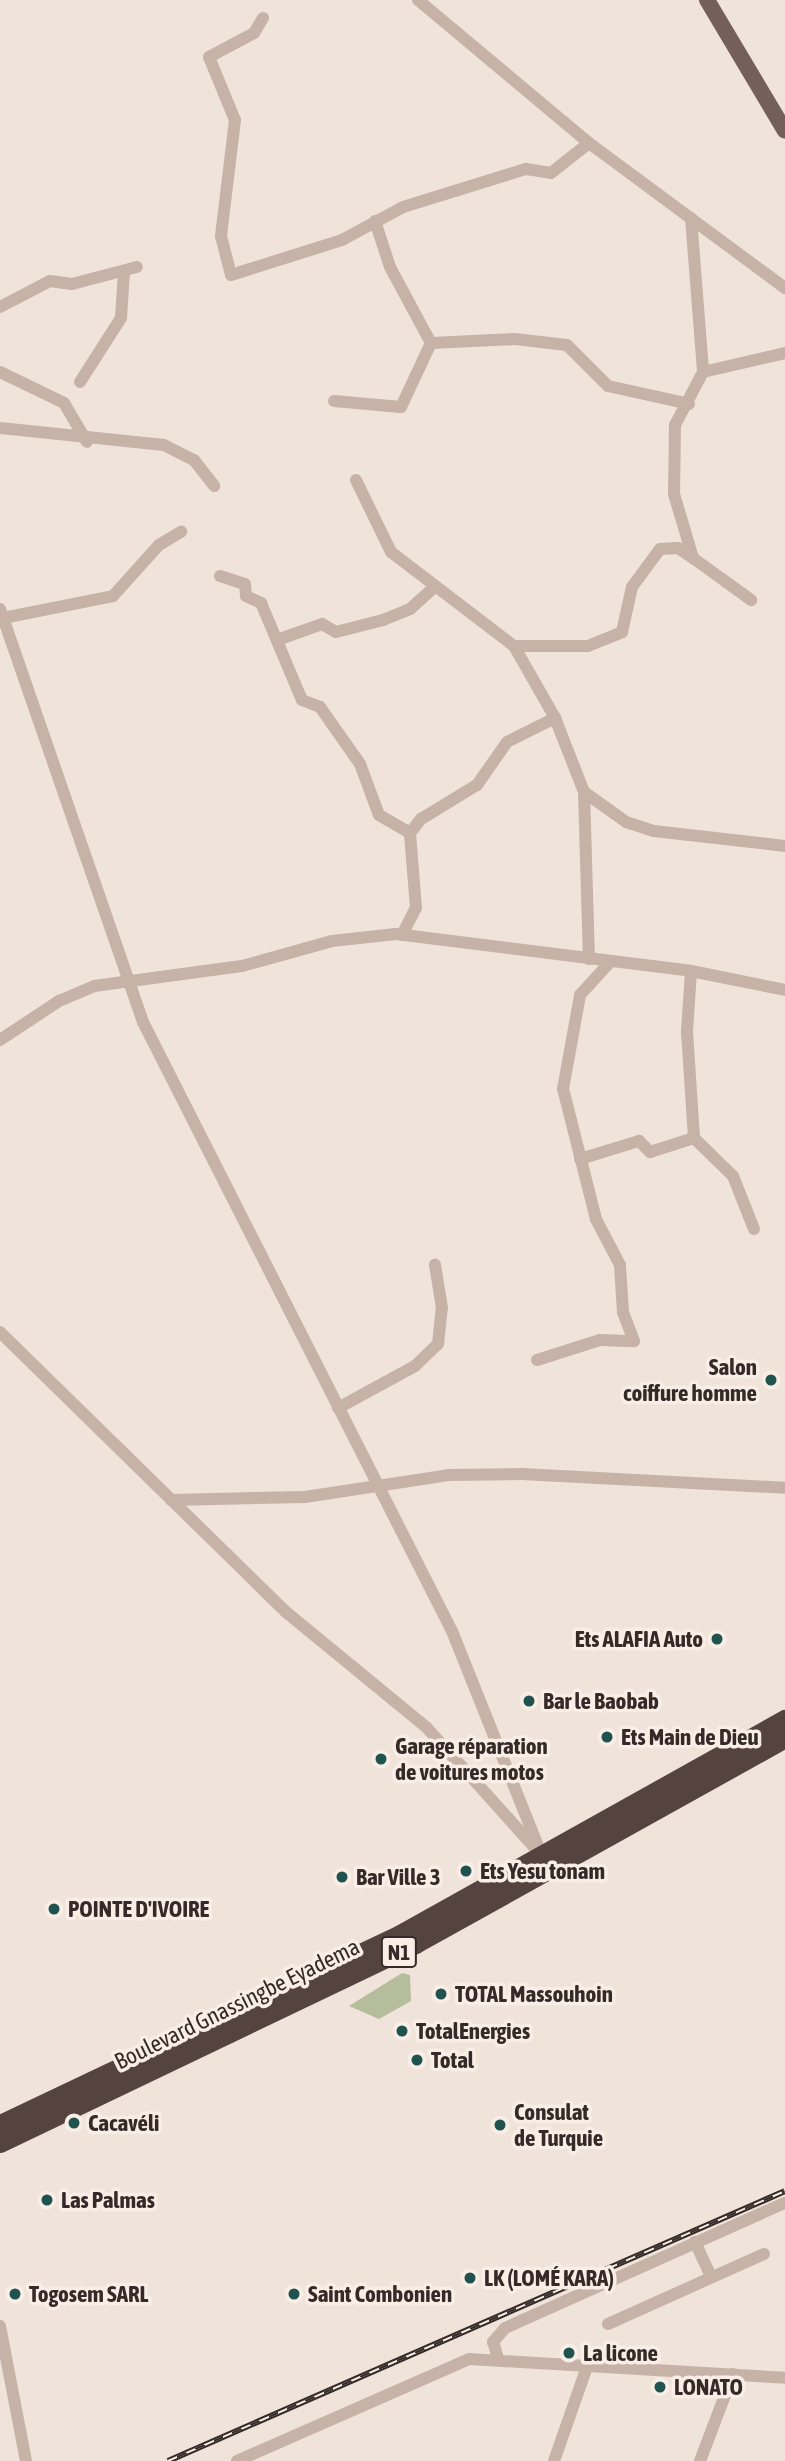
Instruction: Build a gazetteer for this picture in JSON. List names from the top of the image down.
{
  "streets": {
    "highway": ["N1", "Boulevard Gnassingbe Eyadema"]
  },
  "places": [
    "Salon coiffure homme",
    "Ets ALAFIA Auto",
    "Bar le Baobab",
    "Ets Main de Dieu",
    "Garage réparation de voitures motos",
    "Ets Yesu tonam",
    "Bar Ville 3",
    "POINTE D'IVOIRE",
    "TOTAL Massouhoin",
    "TotalEnergies",
    "Total",
    "Cacavéli",
    "Consulat de Turquie",
    "Las Palmas",
    "LK (LOMÉ KARA)",
    "Togosem SARL",
    "Saint Combonien",
    "La licone",
    "LONATO"
  ]
}
